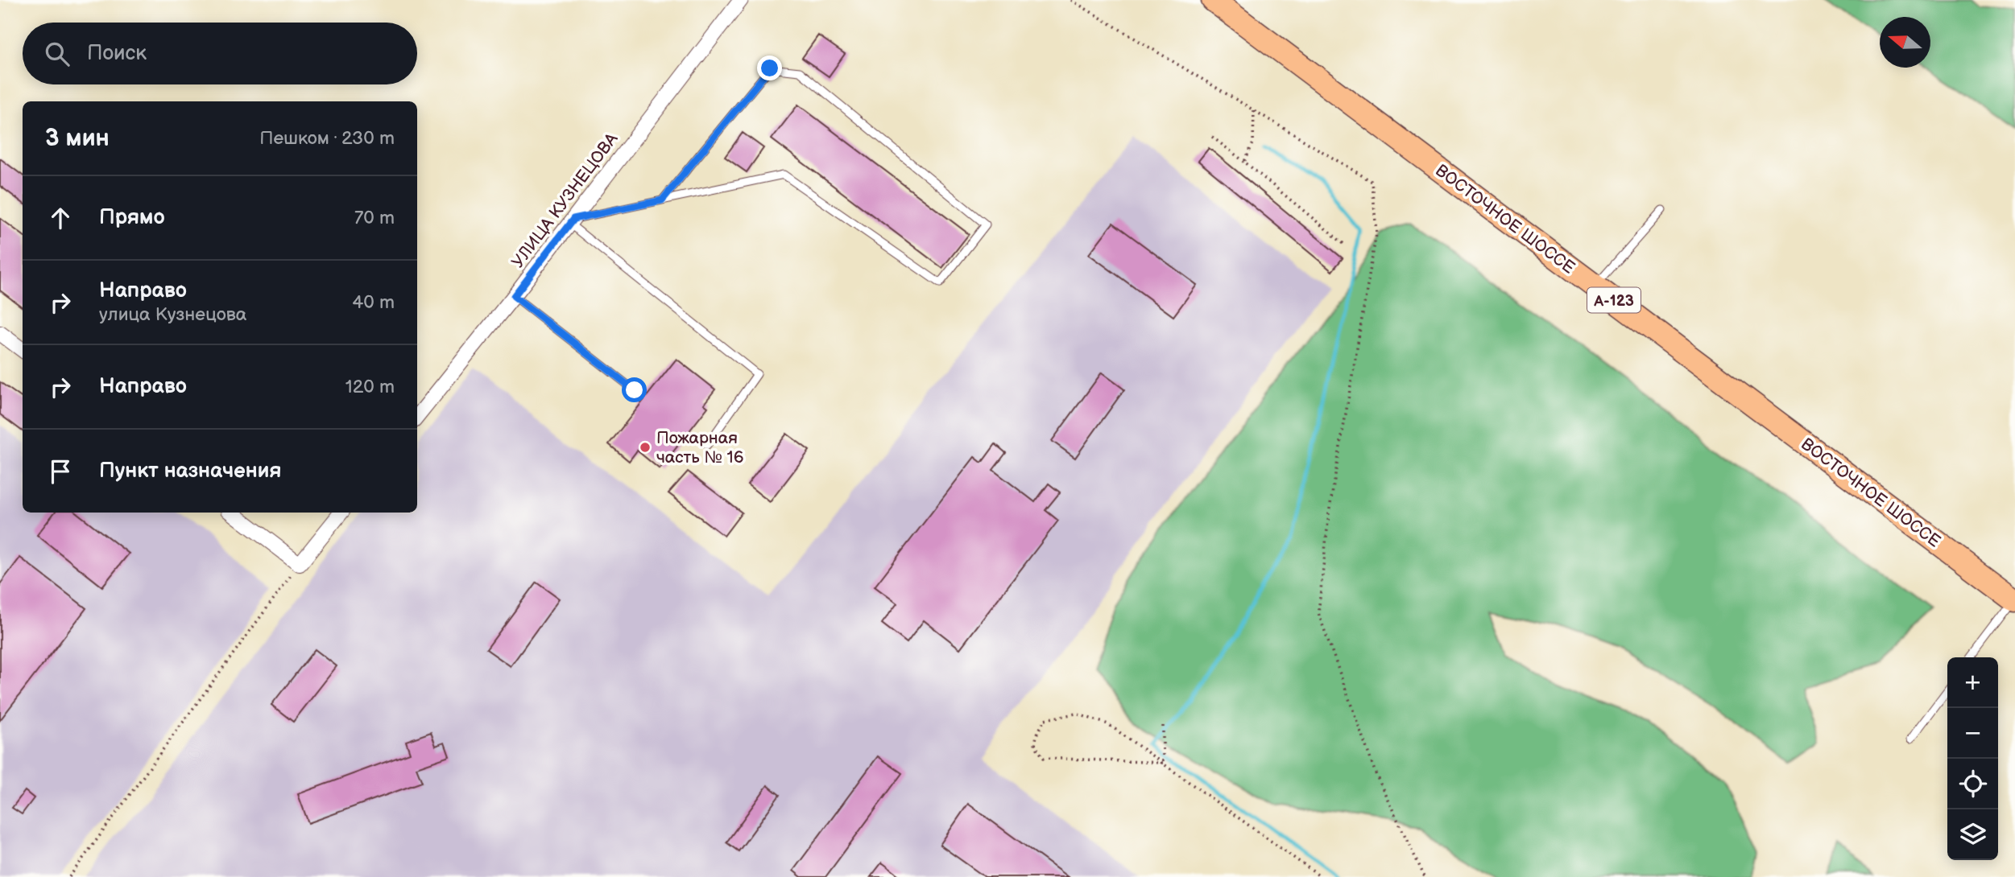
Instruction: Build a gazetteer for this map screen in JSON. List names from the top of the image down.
{
  "streets": {
    "main road": ["ВОСТОЧНОЕ ШОССЕ", "А-123"],
    "street": ["УЛИЦА КУЗНЕЦОВА"]
  },
  "places": ["Пожарная часть № 16"],
  "north": "left",
  "page": {
    "search": "Поиск",
    "heading": ["3 мин", "Пешком · 230 m"],
    "list": [
      ["Прямо", "70 m"],
      ["Направо", "улица Кузнецова", "40 m"],
      ["Направо", "120 m"],
      "Пункт назначения"
    ],
    "map_buttons": ["+", "−"]
  }
}
